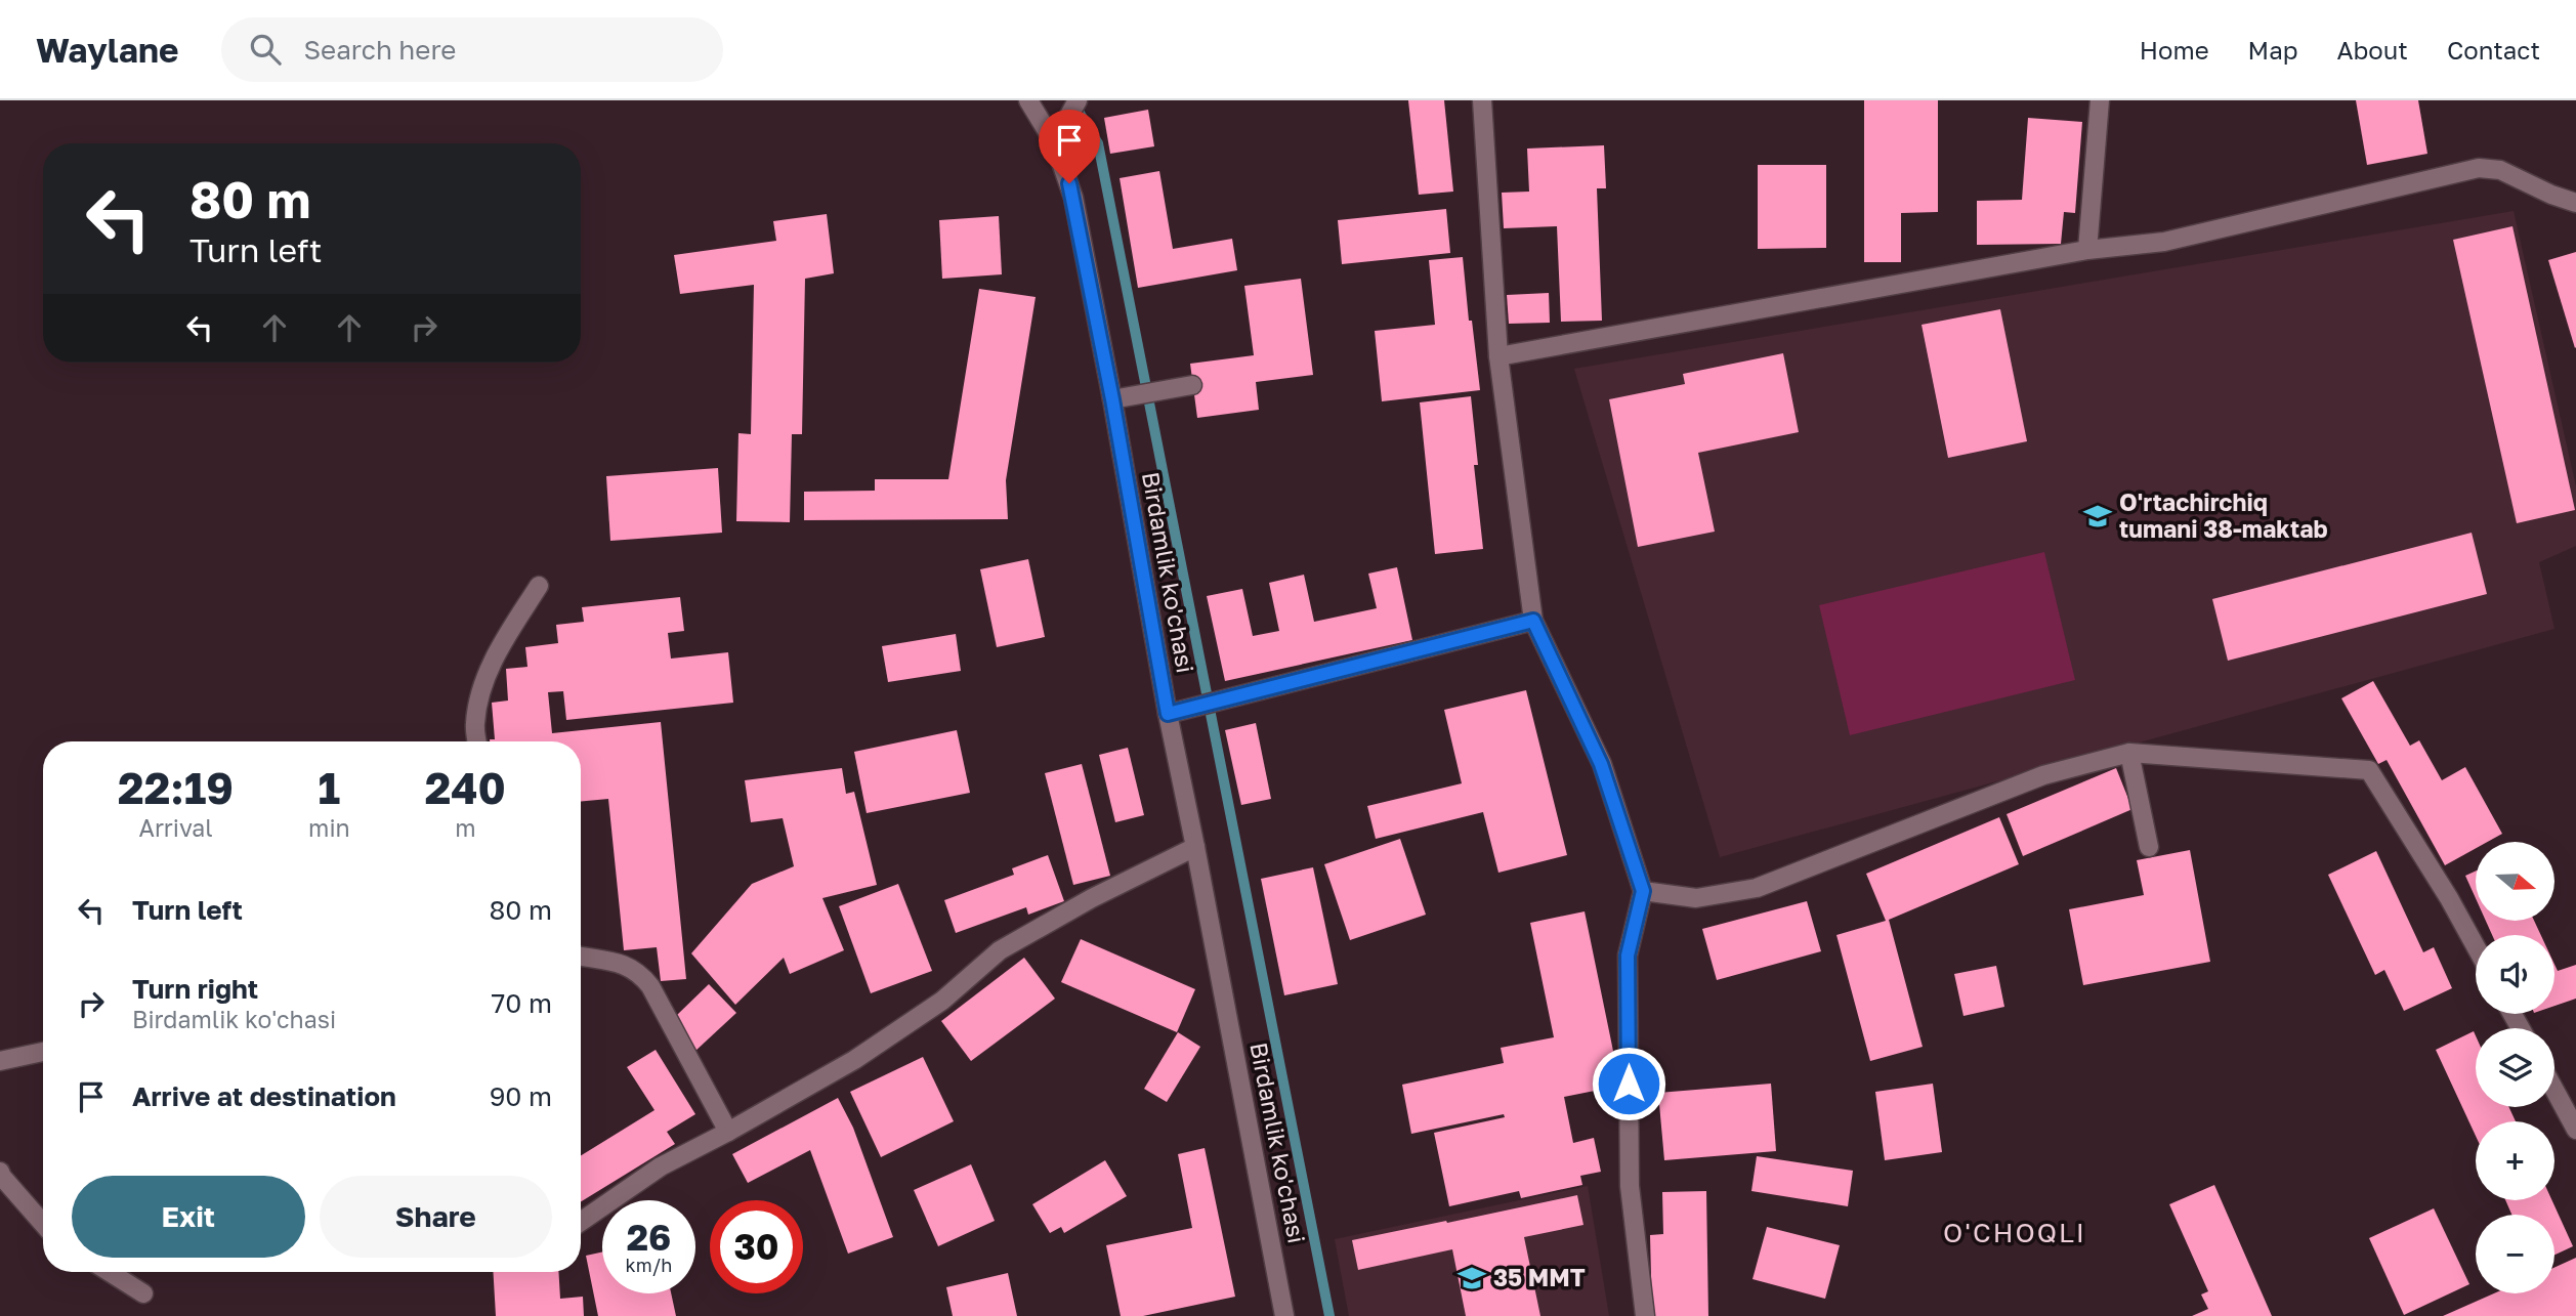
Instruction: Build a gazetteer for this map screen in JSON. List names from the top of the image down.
{
  "streets": {
    "street": ["Birdamlik ko'chasi"]
  },
  "districts": ["O'CHOQLI"],
  "places": {
    "school or university": ["O'rtachirchiq tumani 38-maktab", "35 MMT"]
  },
  "north": "right",
  "page": {
    "header": "Waylane",
    "search": "Search here",
    "nav": [
      "Home",
      "Map",
      "About",
      "Contact"
    ],
    "turn": ["80 m", "Turn left"],
    "eta": [
      "22:19",
      "Arrival",
      "1",
      "min",
      "240",
      "m"
    ],
    "map_buttons": ["+", "−"],
    "list": [
      {
        "name": "Turn left",
        "value": "80 m"
      },
      {
        "name": "Turn right",
        "note": "Birdamlik ko'chasi",
        "value": "70 m"
      },
      {
        "name": "Arrive at destination",
        "value": "90 m"
      }
    ],
    "buttons": ["Exit", "Share"],
    "speed": "26 km/h",
    "limit": "30"
  }
}
